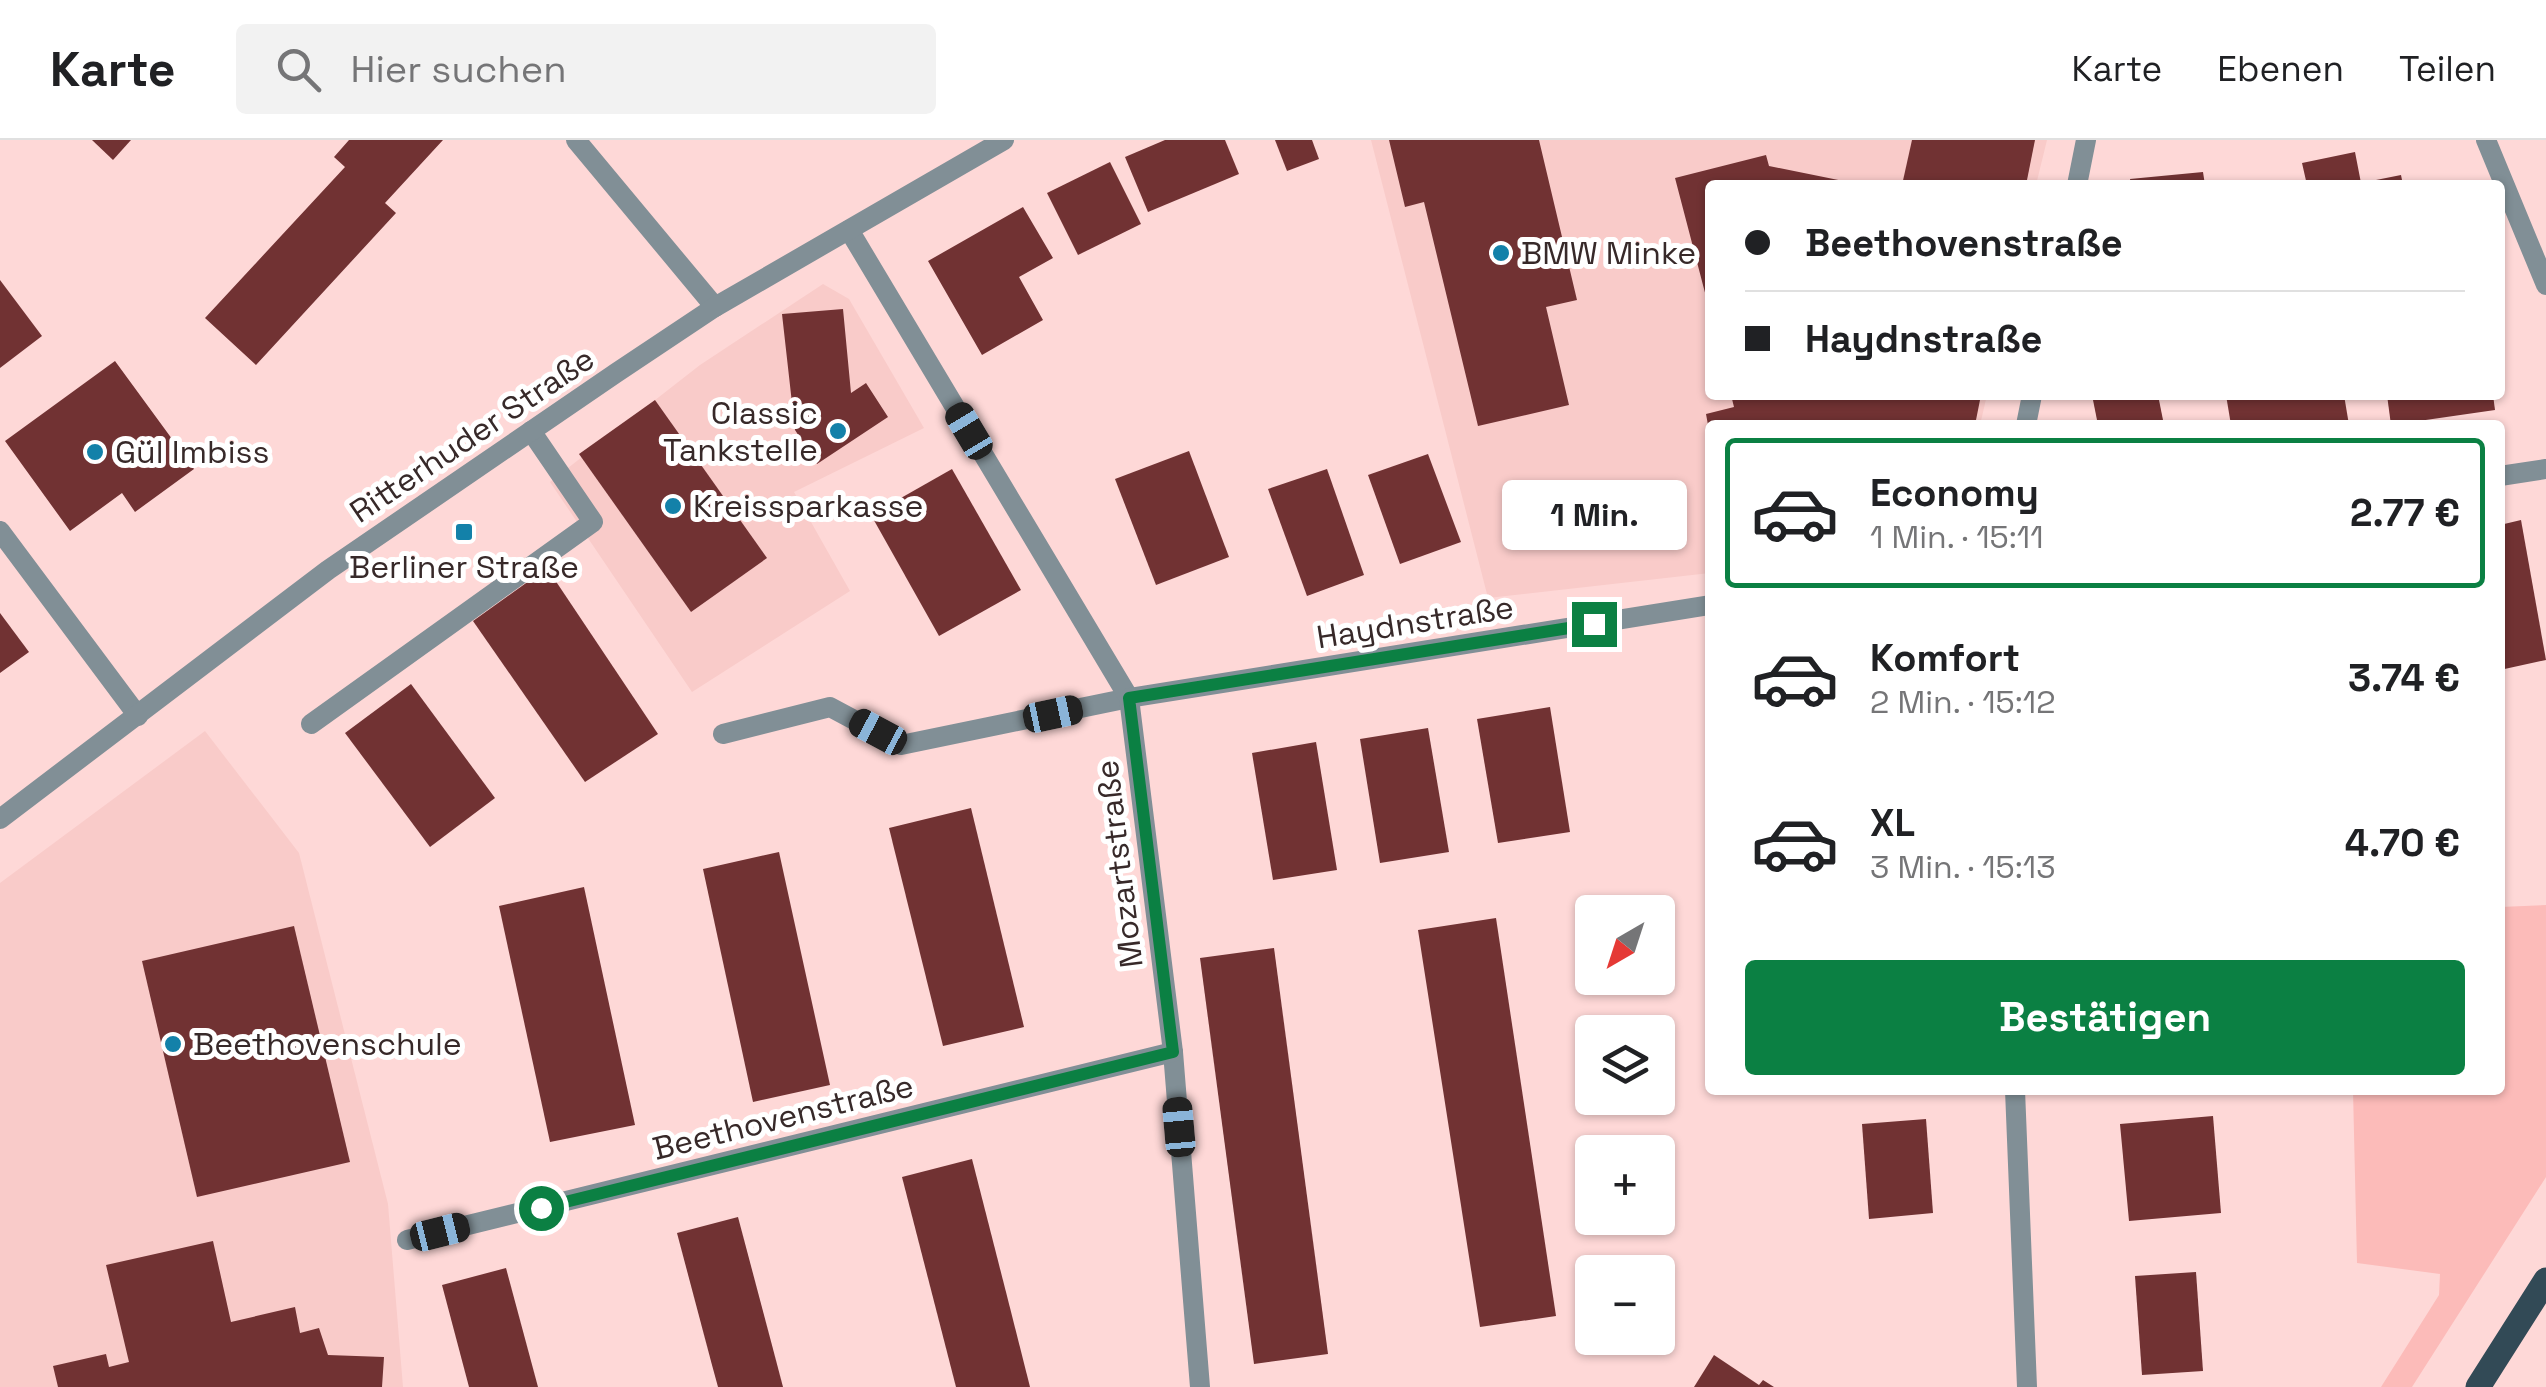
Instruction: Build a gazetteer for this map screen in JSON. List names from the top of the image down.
{
  "streets": {
    "street": [
      "Ritterhuder Straße",
      "Haydnstraße",
      "Mozartstraße",
      "Beethovenstraße"
    ]
  },
  "crossings": [
    ["Ritterhuder Straße", "Mozartstraße"],
    ["Haydnstraße", "Mozartstraße"],
    ["Mozartstraße", "Beethovenstraße"]
  ],
  "places": {
    "other": [
      "BMW Minke",
      "Classic Tankstelle",
      "Gül Imbiss",
      "Kreissparkasse",
      "Beethovenschule"
    ],
    "transit": ["Berliner Straße"]
  },
  "north": "bottom left",
  "page": {
    "header": "Karte",
    "search": "Hier suchen",
    "nav": ["Karte", "Ebenen", "Teilen"],
    "banner": ["Beethovenstraße", "Haydnstraße"],
    "list": [
      {
        "name": "Economy",
        "note": "1 Min. · 15:11",
        "value": "2.77 €"
      },
      {
        "name": "Komfort",
        "note": "2 Min. · 15:12",
        "value": "3.74 €"
      },
      {
        "name": "XL",
        "note": "3 Min. · 15:13",
        "value": "4.70 €"
      }
    ],
    "bubble": "1 Min.",
    "map_buttons": ["+", "−"],
    "buttons": "Bestätigen"
  }
}
